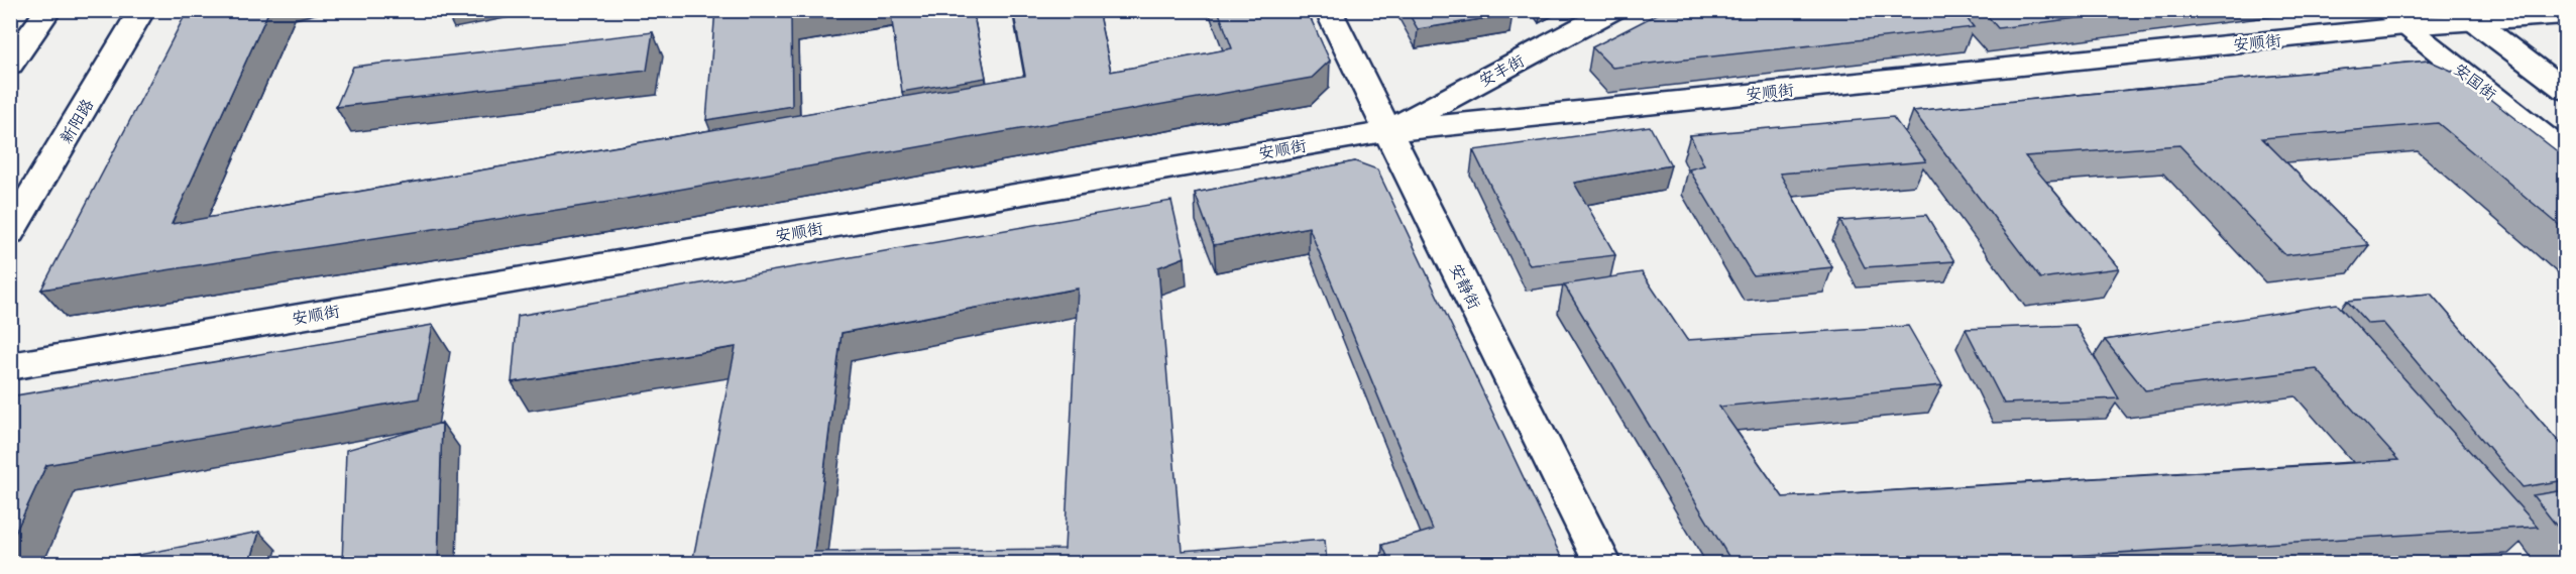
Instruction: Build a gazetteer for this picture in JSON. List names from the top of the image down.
{
  "streets": {
    "main road": [
      "安顺街",
      "安丰街",
      "安国街",
      "新阳路",
      "安静街"
    ]
  },
  "crossings": [
    ["安顺街", "安丰街"],
    ["安顺街", "安国街"],
    ["安顺街", "安静街"],
    ["安丰街", "安静街"]
  ]
}
